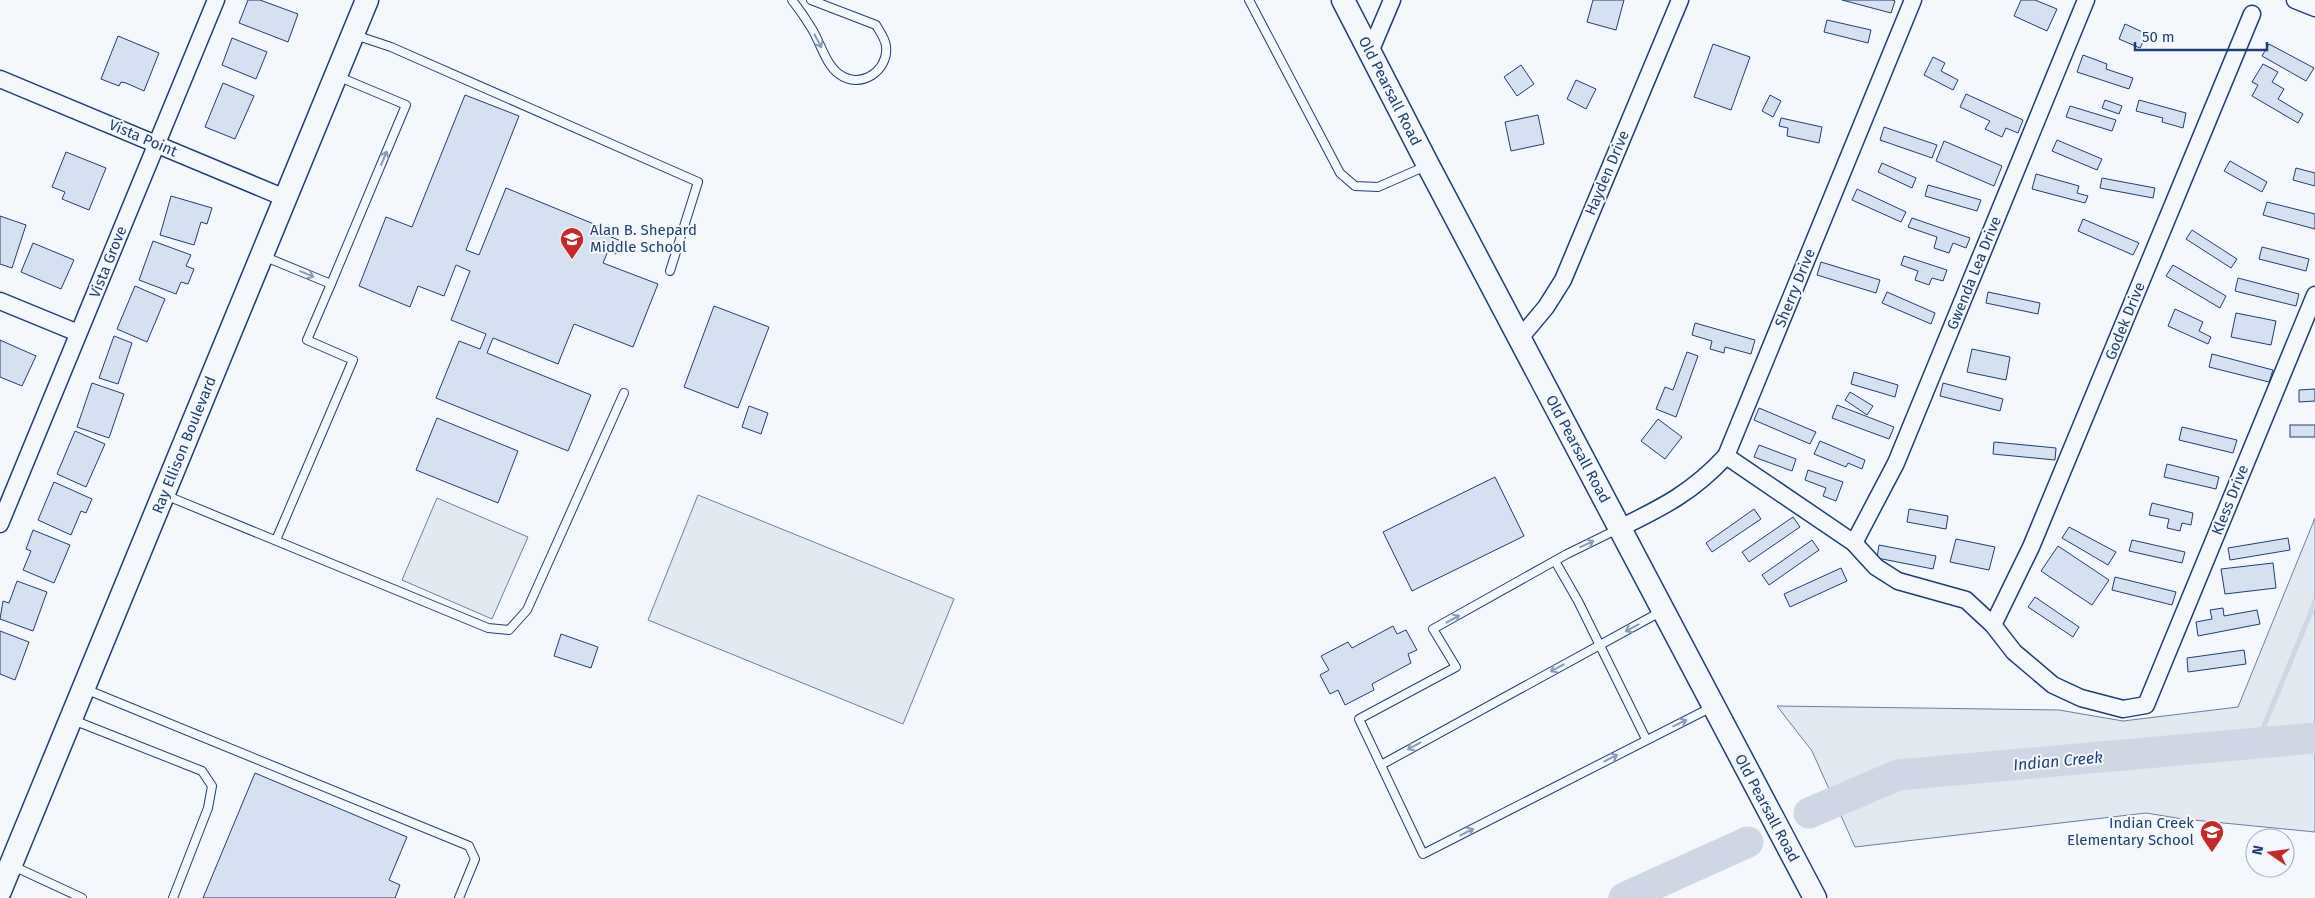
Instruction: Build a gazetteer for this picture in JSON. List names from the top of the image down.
{
  "streets": {
    "main road": ["Old Pearsall Road", "Ray Ellison Boulevard"],
    "street": [
      "Vista Point",
      "Hayden Drive",
      "Vista Grove",
      "Gwenda Lea Drive",
      "Sherry Drive",
      "Godek Drive",
      "Kless Drive"
    ]
  },
  "crossings": [
    ["Old Pearsall Road", "Hayden Drive"],
    ["Old Pearsall Road", "Sherry Drive"],
    ["Vista Point", "Vista Grove"],
    ["Vista Point", "Ray Ellison Boulevard"],
    ["Godek Drive", "Kless Drive"]
  ],
  "water": ["Indian Creek"],
  "places": {
    "school or university": ["Alan B. Shepard Middle School", "Indian Creek Elementary School"]
  },
  "scale_bar": "50 m",
  "north": "left"
}
